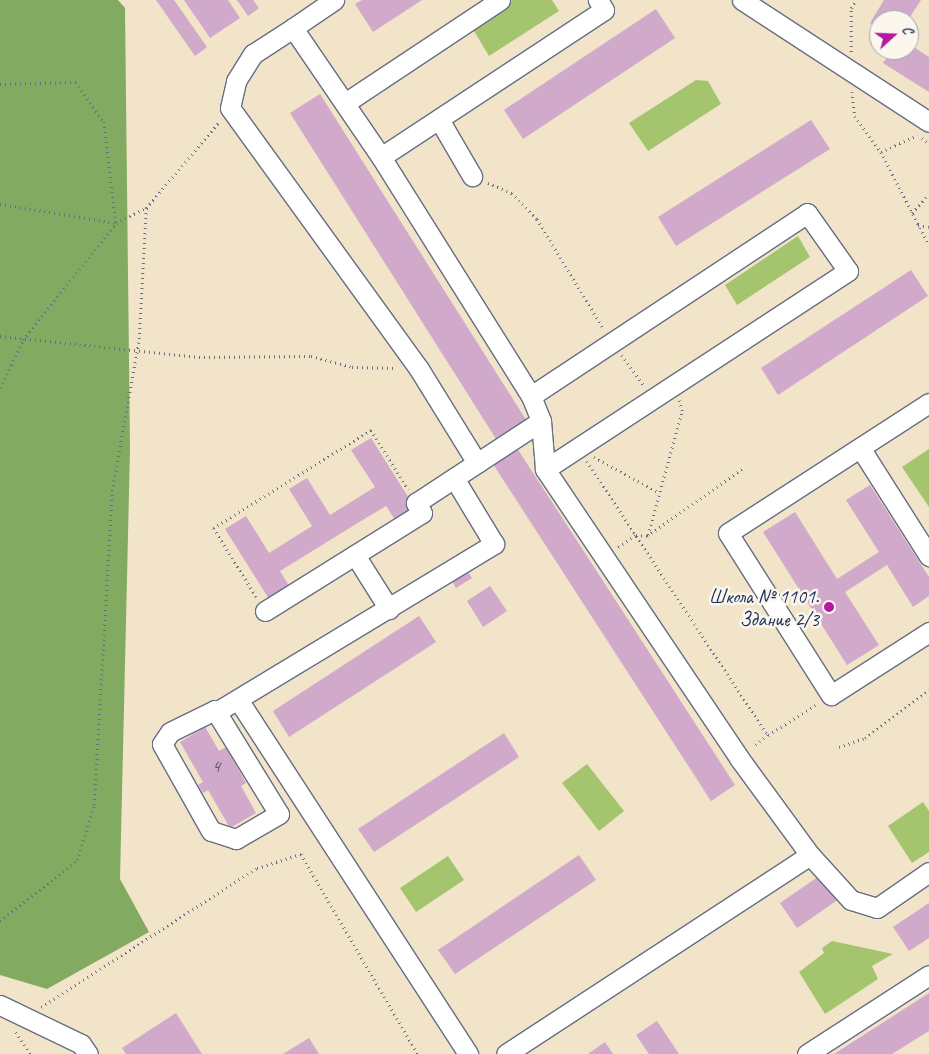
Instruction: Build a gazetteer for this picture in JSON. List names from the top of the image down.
{
  "places": ["Школа № 1101. Здание 2/3"],
  "house_numbers": ["4"],
  "north": "right"
}
